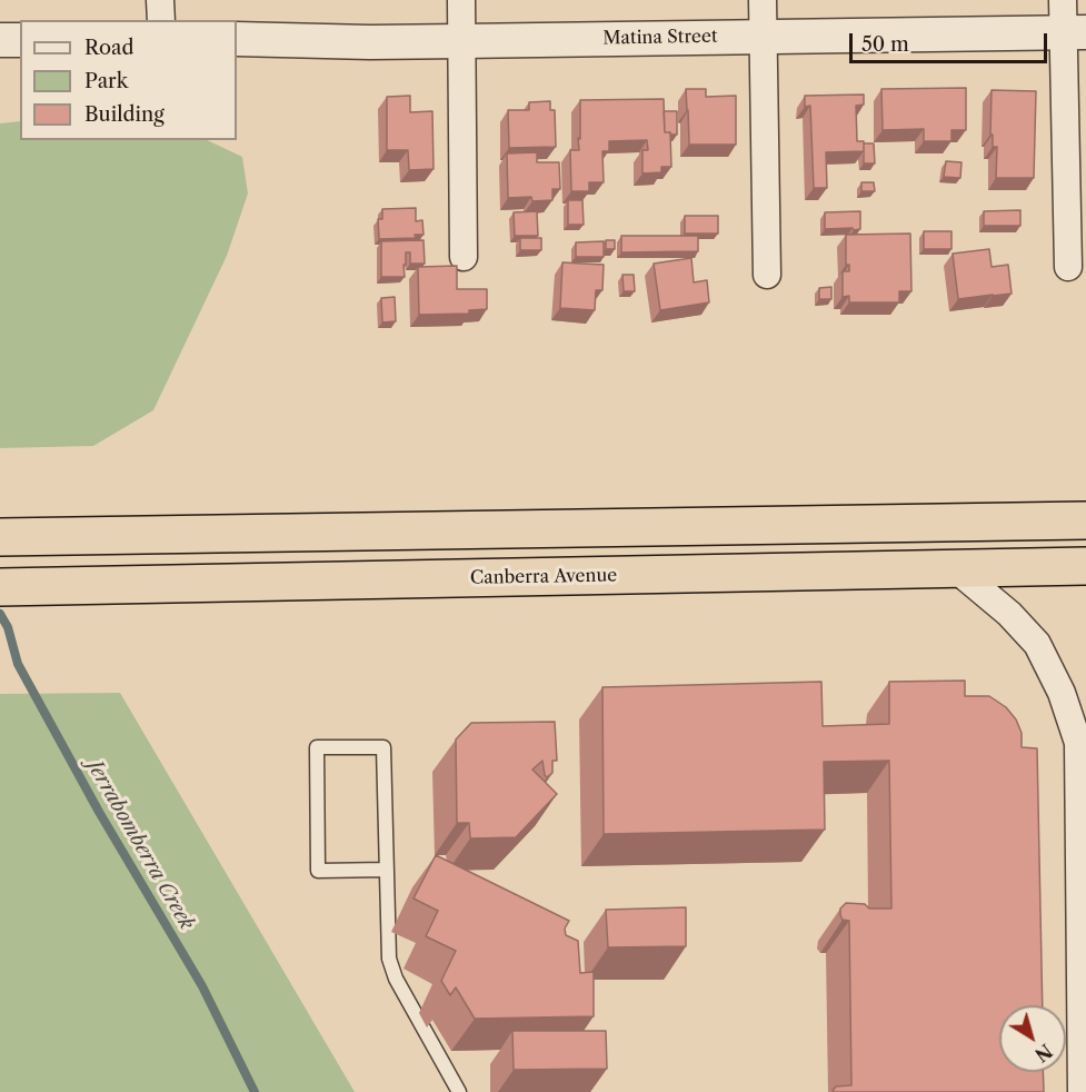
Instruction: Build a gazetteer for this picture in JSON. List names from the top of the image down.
{
  "streets": {
    "highway": ["Canberra Avenue"],
    "street": ["Matina Street"]
  },
  "water": ["Jerrabomberra Creek"],
  "legend": ["Road", "Park", "Building"],
  "scale_bar": "50 m",
  "north": "bottom right"
}
